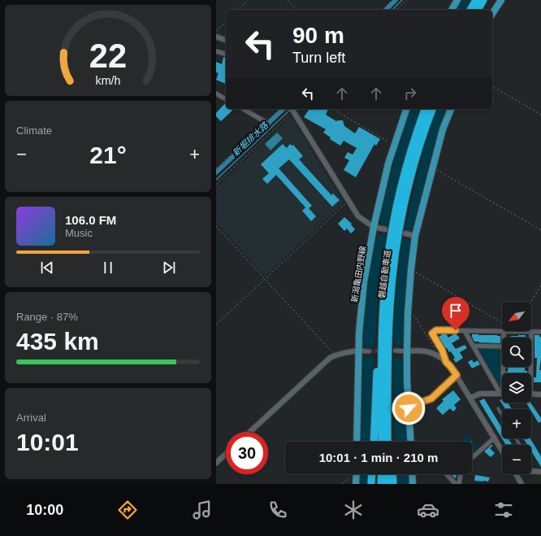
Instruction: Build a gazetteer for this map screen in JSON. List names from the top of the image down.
{
  "streets": {
    "highway": ["磐越自動車道"],
    "main road": ["新潟亀田内野線"]
  },
  "water": ["新堀排水路"],
  "north": "bottom left",
  "page": {
    "turn": ["90 m", "Turn left"],
    "tile": [
      "Climate",
      ["Range · 87%", "435 km"],
      ["Arrival", "10:01"]
    ],
    "heat": ["−", "21°", "+"],
    "song": ["106.0 FM", "Music"],
    "map_buttons": ["+", "−"],
    "limit": "30",
    "trip": "10:01 · 1 min · 210 m",
    "tabs": "10:00",
    "gauge": ["22", "km/h"]
  }
}
